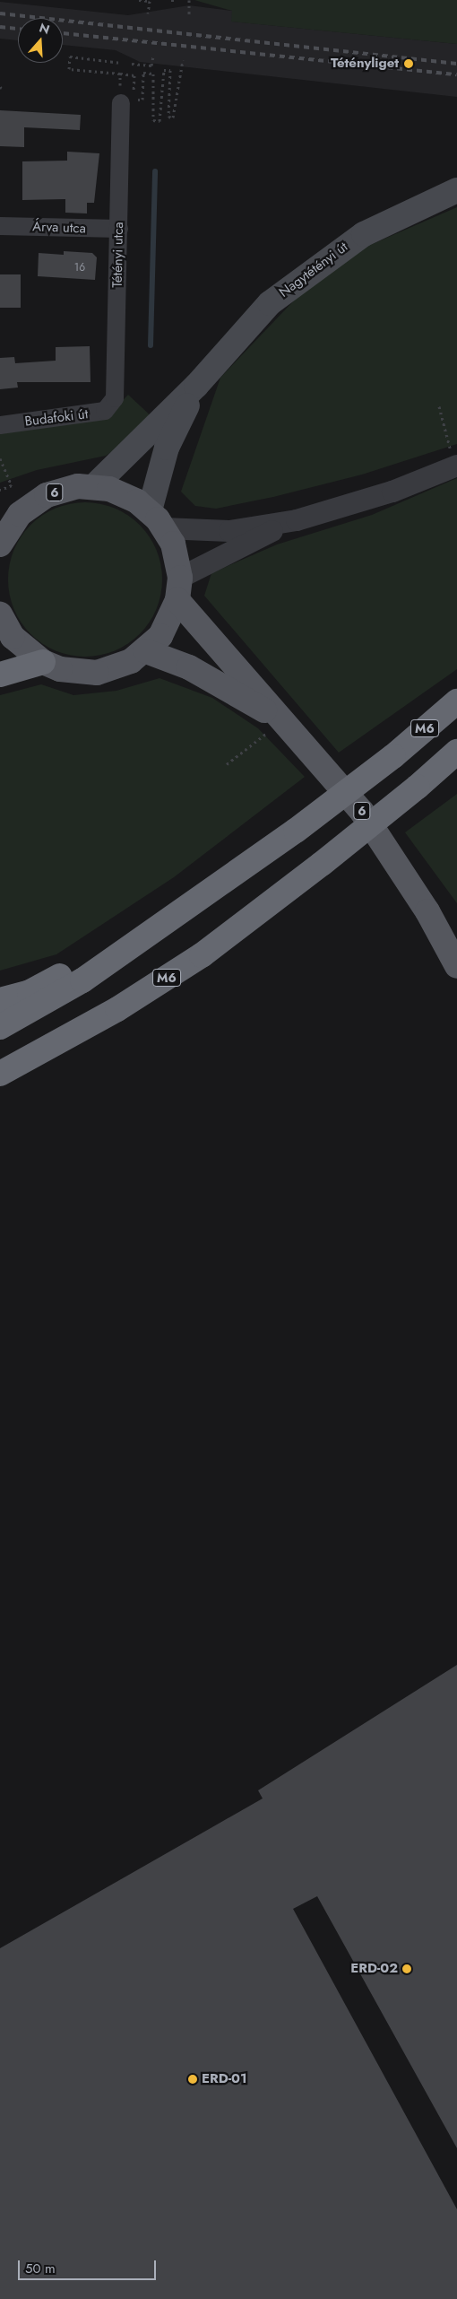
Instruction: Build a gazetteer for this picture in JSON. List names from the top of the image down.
{
  "streets": {
    "highway": ["M6"],
    "main road": ["Nagytétényi út", "6"],
    "street": ["Árva utca", "Tétényi utca", "Budafoki út"]
  },
  "crossings": [
    ["Árva utca", "Tétényi utca"],
    ["Tétényi utca", "Budafoki út"],
    ["Nagytétényi út", "6"]
  ],
  "places": ["Tétényliget", "ERD-02", "ERD-01"],
  "house_numbers": ["16"],
  "scale_bar": "50 m",
  "north": "top"
}
